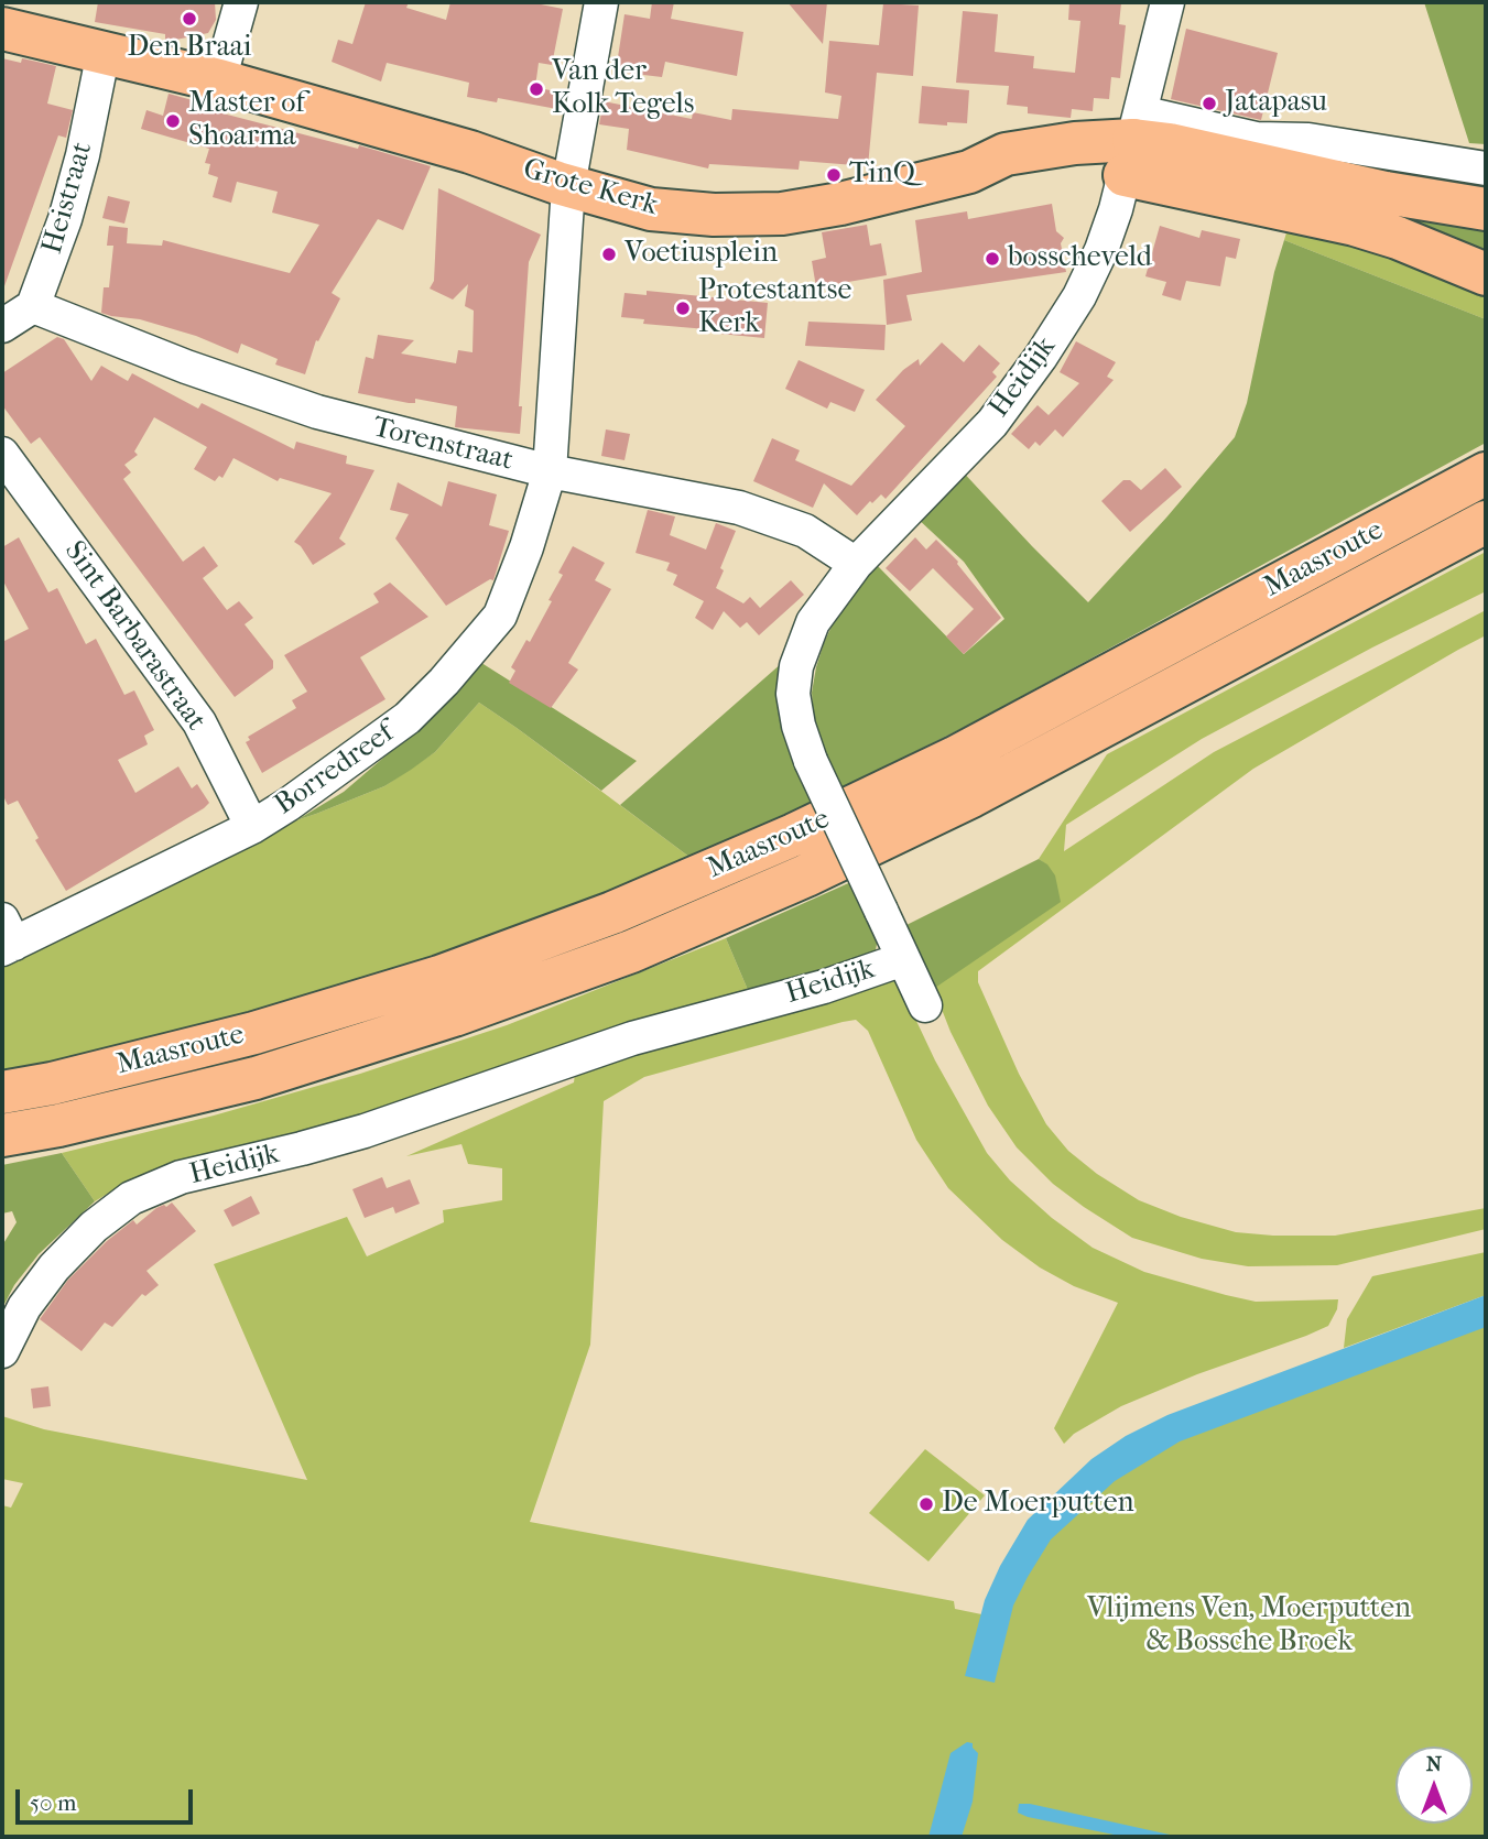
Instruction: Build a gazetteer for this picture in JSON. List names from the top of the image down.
{
  "streets": {
    "main road": ["Grote Kerk", "Maasroute"],
    "street": [
      "Heistraat",
      "Heidijk",
      "Torenstraat",
      "Sint Barbarastraat",
      "Borredreef"
    ]
  },
  "crossings": [
    ["Grote Kerk", "Heistraat"],
    ["Grote Kerk", "Heidijk"],
    ["Grote Kerk", "Borredreef"],
    ["Heistraat", "Torenstraat"],
    ["Heidijk", "Torenstraat"],
    ["Torenstraat", "Borredreef"],
    ["Sint Barbarastraat", "Borredreef"]
  ],
  "parks": ["Vlijmens Ven, Moerputten & Bossche Broek"],
  "places": [
    "Den Braai",
    "Van der Kolk Tegels",
    "Jatapasu",
    "Master of Shoarma",
    "TinQ",
    "Voetiusplein",
    "bosscheveld",
    "Protestantse Kerk",
    "De Moerputten"
  ],
  "scale_bar": "50 m",
  "north": "top"
}
